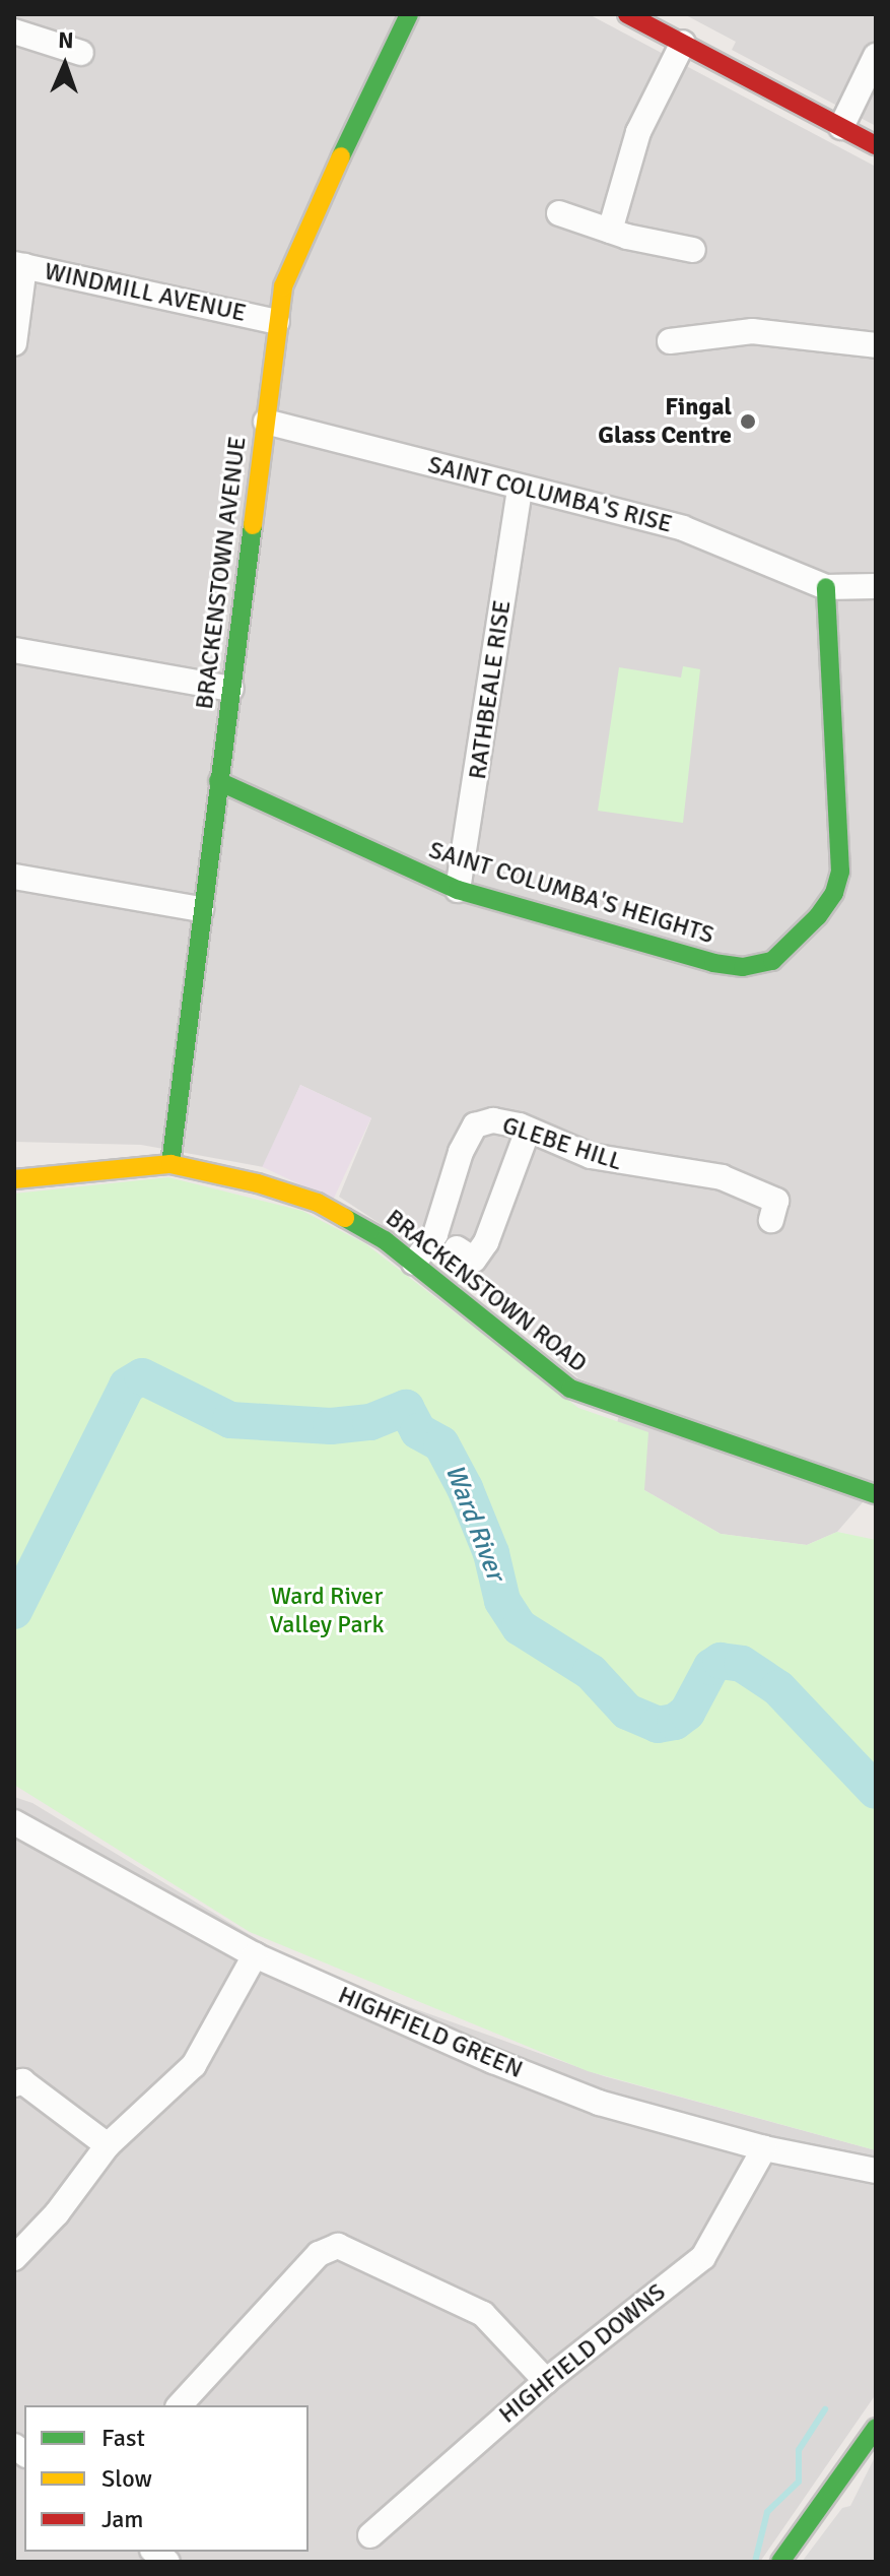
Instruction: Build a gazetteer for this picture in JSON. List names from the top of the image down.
{
  "streets": {
    "street": [
      "WINDMILL AVENUE",
      "SAINT COLUMBA'S RISE",
      "BRACKENSTOWN AVENUE",
      "RATHBEALE RISE",
      "SAINT COLUMBA'S HEIGHTS",
      "GLEBE HILL",
      "BRACKENSTOWN ROAD",
      "HIGHFIELD GREEN",
      "HIGHFIELD DOWNS"
    ]
  },
  "crossings": [
    ["WINDMILL AVENUE", "BRACKENSTOWN AVENUE"],
    ["SAINT COLUMBA'S RISE", "BRACKENSTOWN AVENUE"],
    ["SAINT COLUMBA'S RISE", "RATHBEALE RISE"],
    ["SAINT COLUMBA'S RISE", "SAINT COLUMBA'S HEIGHTS"],
    ["BRACKENSTOWN AVENUE", "SAINT COLUMBA'S HEIGHTS"],
    ["BRACKENSTOWN AVENUE", "BRACKENSTOWN ROAD"],
    ["RATHBEALE RISE", "SAINT COLUMBA'S HEIGHTS"],
    ["GLEBE HILL", "BRACKENSTOWN ROAD"],
    ["HIGHFIELD GREEN", "HIGHFIELD DOWNS"]
  ],
  "water": ["Ward River"],
  "parks": ["Ward River Valley Park"],
  "places": ["Fingal Glass Centre"],
  "legend": ["Fast", "Slow", "Jam"],
  "north": "top"
}
